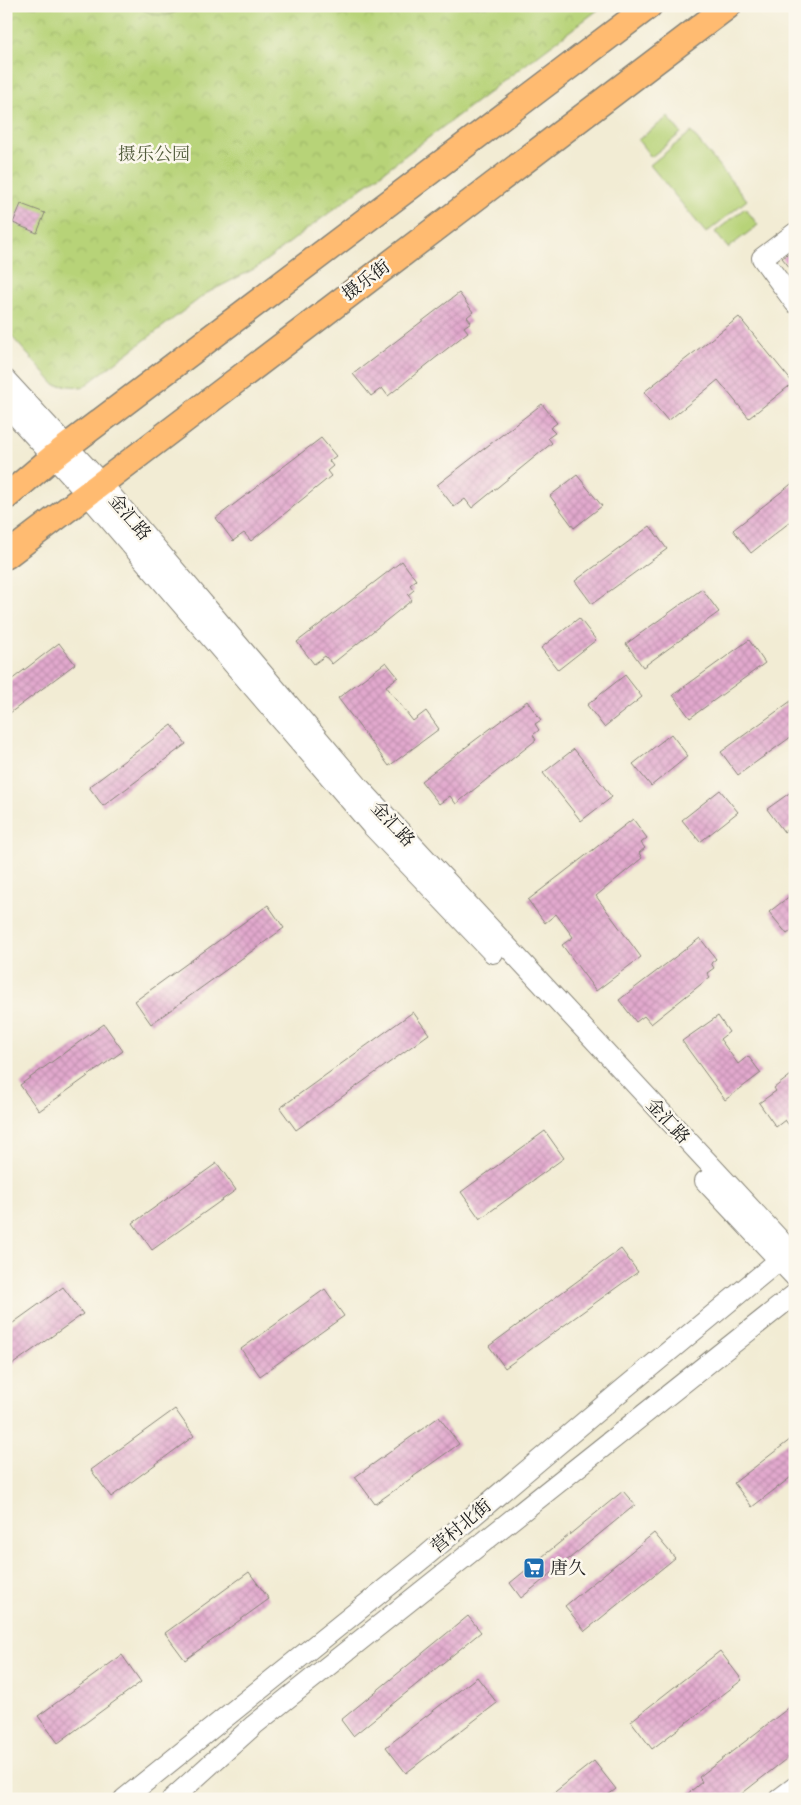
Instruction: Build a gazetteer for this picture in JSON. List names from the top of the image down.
{
  "streets": {
    "main road": ["摄乐街"],
    "street": ["金汇路", "营村北街"]
  },
  "crossings": [
    ["摄乐街", "金汇路"],
    ["金汇路", "营村北街"]
  ],
  "parks": ["摄乐公园"],
  "places": {
    "supermarket": ["唐久"]
  }
}
